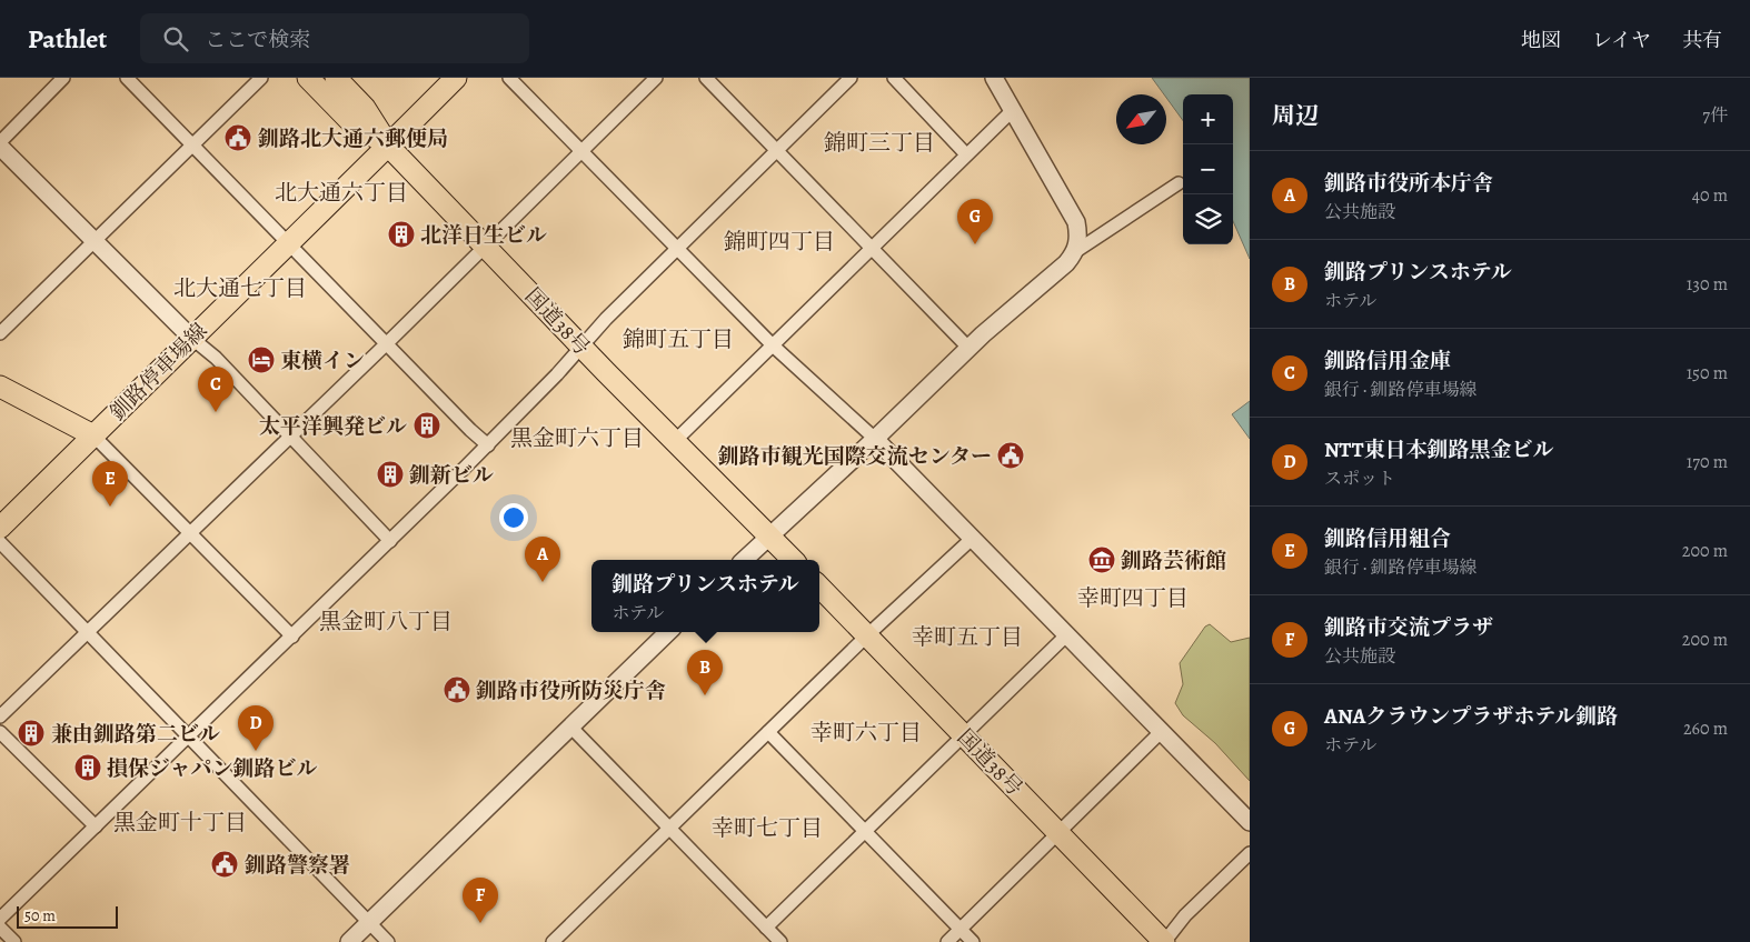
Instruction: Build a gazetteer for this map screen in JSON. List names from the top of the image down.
{
  "streets": {
    "main road": ["国道38号", "釧路停車場線"]
  },
  "crossings": [
    ["国道38号", "釧路停車場線"]
  ],
  "districts": [
    "錦町三丁目",
    "北大通六丁目",
    "錦町四丁目",
    "北大通七丁目",
    "錦町五丁目",
    "黒金町六丁目",
    "幸町四丁目",
    "黒金町八丁目",
    "幸町五丁目",
    "幸町六丁目",
    "黒金町十丁目",
    "幸町七丁目"
  ],
  "places": {
    "public building": [
      "釧路北大通六郵便局",
      "釧路市観光国際交流センター",
      "釧路市役所防災庁舎",
      "釧路警察署"
    ],
    "building": [
      "北洋日生ビル",
      "太平洋興発ビル",
      "釧新ビル",
      "兼由釧路第二ビル",
      "損保ジャパン釧路ビル"
    ],
    "hotel": ["東横イン"],
    "museum": ["釧路芸術館"]
  },
  "scale_bar": "50 m",
  "north": "bottom left",
  "page": {
    "header": "Pathlet",
    "search": "ここで検索",
    "nav": ["地図", "レイヤ", "共有"],
    "heading": ["周辺", "7件"],
    "map_buttons": ["+", "−"],
    "list": [
      {
        "mark": "A",
        "name": "釧路市役所本庁舎",
        "note": "公共施設",
        "value": "40 m"
      },
      {
        "mark": "B",
        "name": "釧路プリンスホテル",
        "note": "ホテル",
        "value": "130 m"
      },
      {
        "mark": "C",
        "name": "釧路信用金庫",
        "note": "銀行 · 釧路停車場線",
        "value": "150 m"
      },
      {
        "mark": "D",
        "name": "NTT東日本釧路黒金ビル",
        "note": "スポット",
        "value": "170 m"
      },
      {
        "mark": "E",
        "name": "釧路信用組合",
        "note": "銀行 · 釧路停車場線",
        "value": "200 m"
      },
      {
        "mark": "F",
        "name": "釧路市交流プラザ",
        "note": "公共施設",
        "value": "200 m"
      },
      {
        "mark": "G",
        "name": "ANAクラウンプラザホテル釧路",
        "note": "ホテル",
        "value": "260 m"
      }
    ],
    "pins": [
      "G",
      "C",
      "E",
      "A",
      "B",
      "D",
      "F"
    ],
    "popup": ["釧路プリンスホテル", "ホテル"],
    "scale": "50 m"
  }
}
